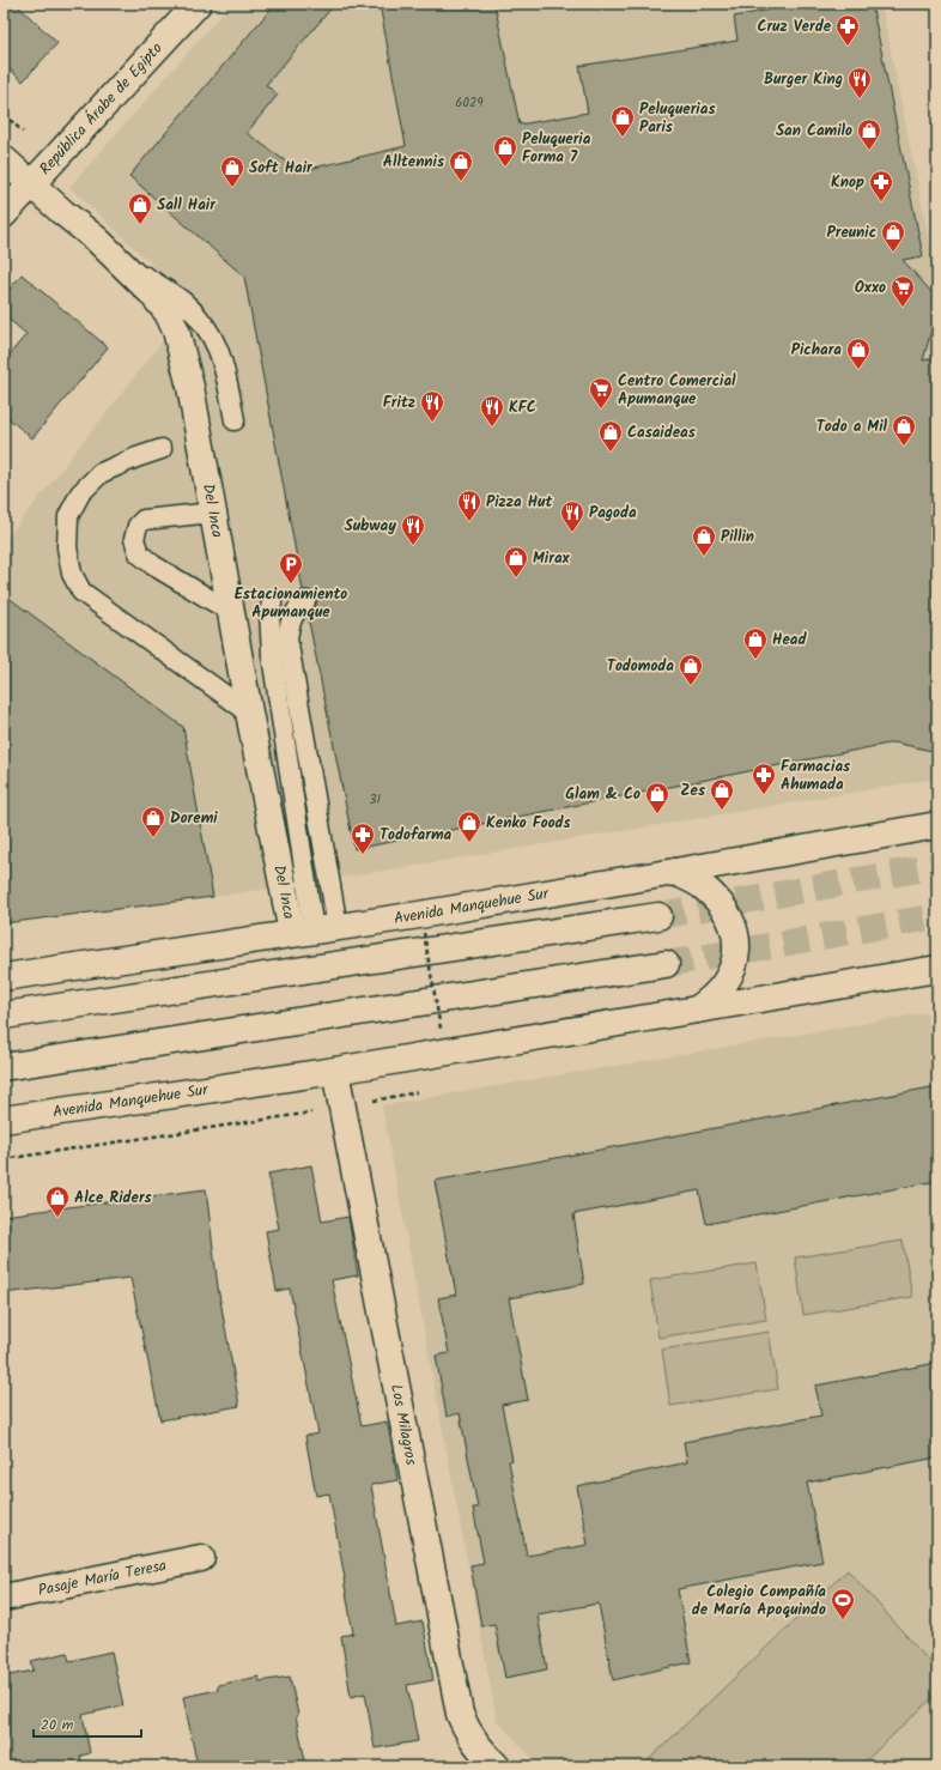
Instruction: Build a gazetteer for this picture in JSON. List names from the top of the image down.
{
  "streets": {
    "main road": [
      "República Árabe de Egipto",
      "Del Inca",
      "Avenida Manquehue Sur",
      "Los Milagros",
      "Pasaje María Teresa"
    ]
  },
  "crossings": [
    ["República Árabe de Egipto", "Del Inca"],
    ["Del Inca", "Avenida Manquehue Sur"],
    ["Avenida Manquehue Sur", "Los Milagros"]
  ],
  "places": {
    "pharmacy": [
      "Cruz Verde",
      "Knop",
      "Farmacias Ahumada",
      "Todofarma"
    ],
    "restaurant": [
      "Burger King",
      "Fritz",
      "KFC",
      "Pizza Hut",
      "Pagoda",
      "Subway"
    ],
    "shop": [
      "Peluquerias Paris",
      "San Camilo",
      "Peluqueria Forma 7",
      "Alltennis",
      "Soft Hair",
      "Sall Hair",
      "Preunic",
      "Pichara",
      "Todo a Mil",
      "Casaideas",
      "Pillin",
      "Mirax",
      "Head",
      "Todomoda",
      "Zes",
      "Glam & Co",
      "Doremi",
      "Kenko Foods",
      "Alce Riders"
    ],
    "supermarket": ["Oxxo", "Centro Comercial Apumanque"],
    "parking": ["Estacionamiento Apumanque"],
    "sports": ["Colegio Compañía de María Apoquindo"]
  },
  "house_numbers": ["6029", "31"],
  "scale_bar": "20 m"
}
